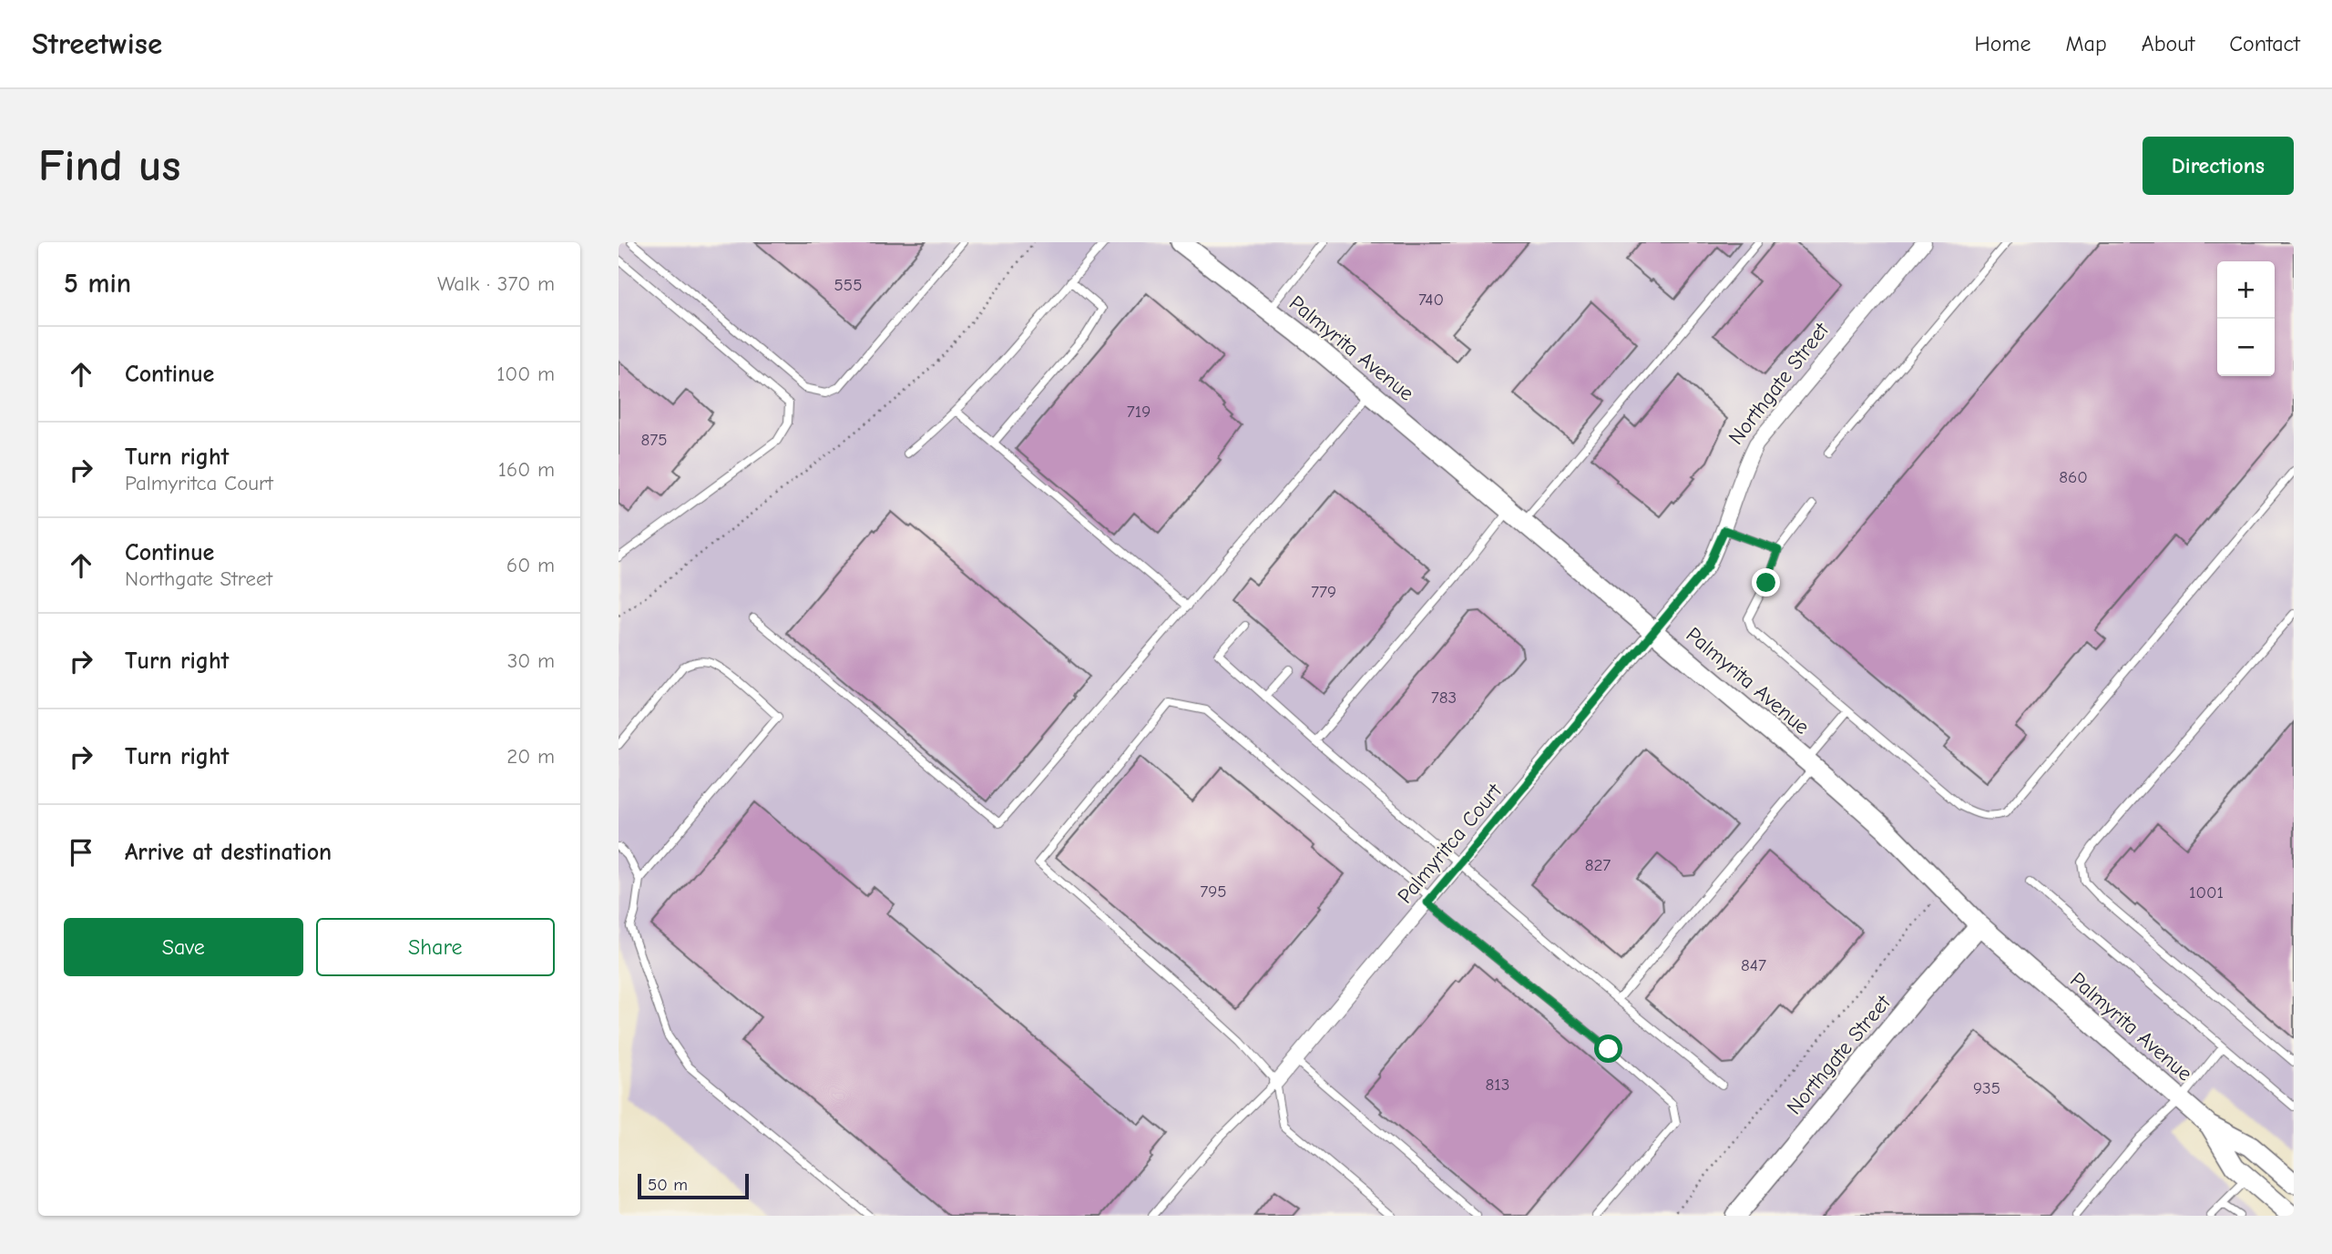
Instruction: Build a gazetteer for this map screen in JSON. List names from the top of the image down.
{
  "streets": {
    "street": ["Palmyrita Avenue", "Northgate Street", "Palmyritca Court"]
  },
  "crossings": [
    ["Palmyrita Avenue", "Northgate Street"],
    ["Palmyrita Avenue", "Palmyritca Court"],
    ["Northgate Street", "Palmyritca Court"]
  ],
  "house_numbers": [
    "555",
    "740",
    "719",
    "875",
    "860",
    "779",
    "783",
    "827",
    "795",
    "1001",
    "847",
    "813",
    "935"
  ],
  "scale_bar": "50 m",
  "page": {
    "header": "Streetwise",
    "nav": [
      "Home",
      "Map",
      "About",
      "Contact"
    ],
    "buttons": [
      "Directions",
      ["Save", "Share"]
    ],
    "title": "Find us",
    "heading": ["5 min", "Walk · 370 m"],
    "map_buttons": ["+", "−"],
    "list": [
      ["Continue", "100 m"],
      ["Turn right", "Palmyritca Court", "160 m"],
      ["Continue", "Northgate Street", "60 m"],
      ["Turn right", "30 m"],
      ["Turn right", "20 m"],
      "Arrive at destination"
    ],
    "scale": "50 m"
  }
}
